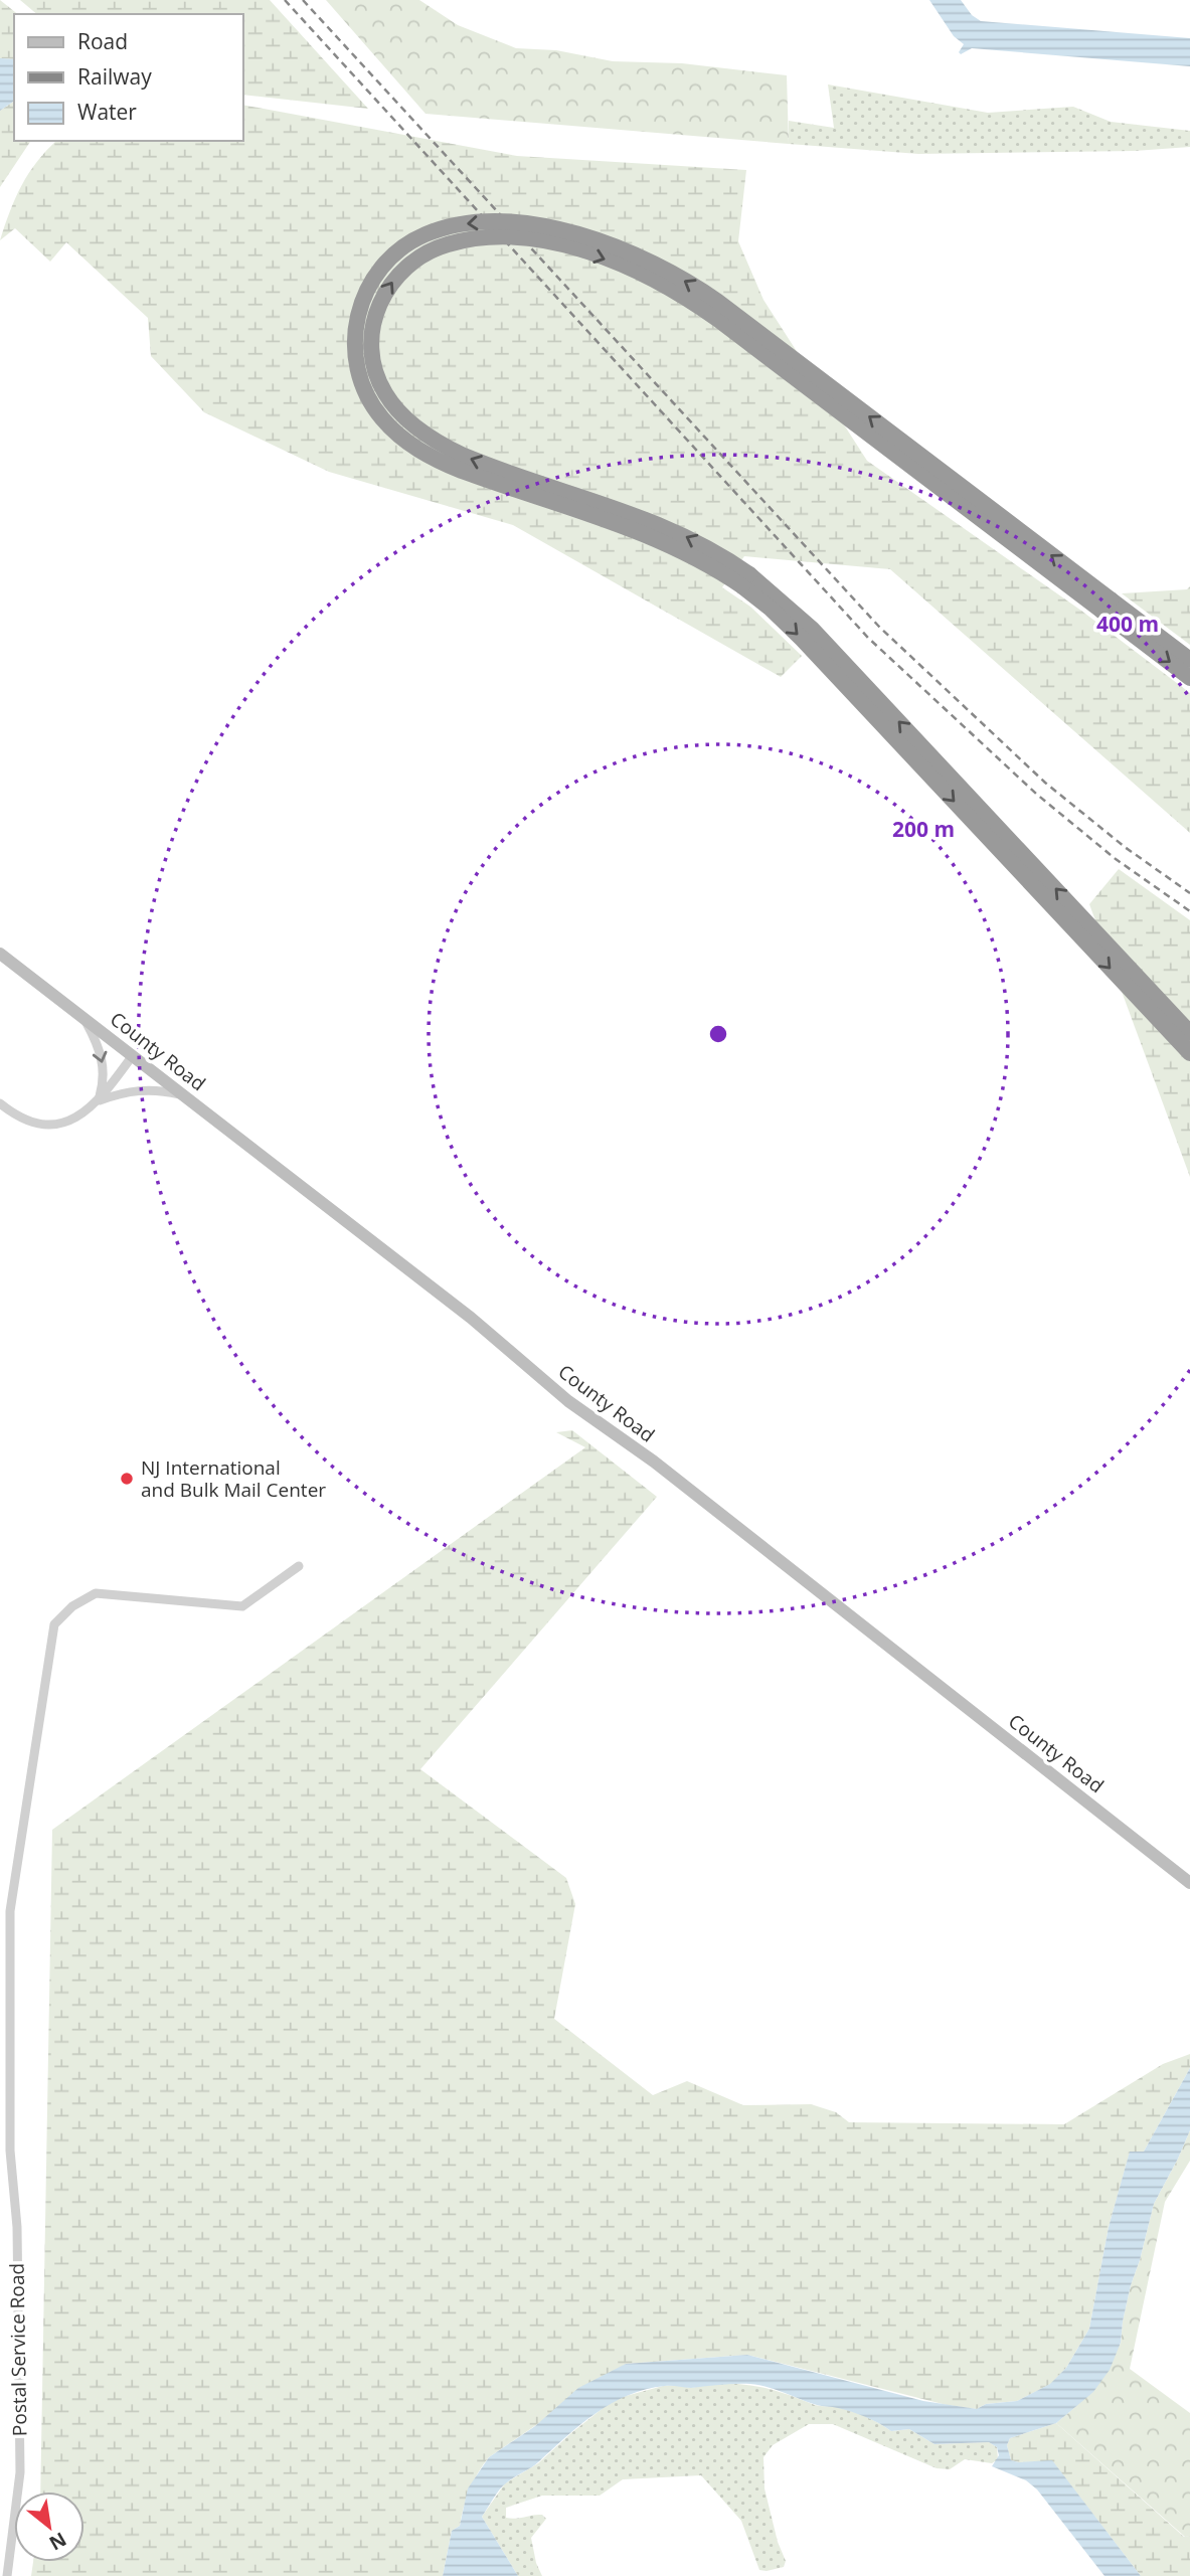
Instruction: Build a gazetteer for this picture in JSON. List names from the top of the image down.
{
  "streets": {
    "main road": ["County Road"],
    "street": ["Postal Service Road"]
  },
  "places": ["NJ International and Bulk Mail Center"],
  "legend": ["Road", "Railway", "Water"],
  "north": "bottom right",
  "rings": ["400 m", "200 m"]
}
